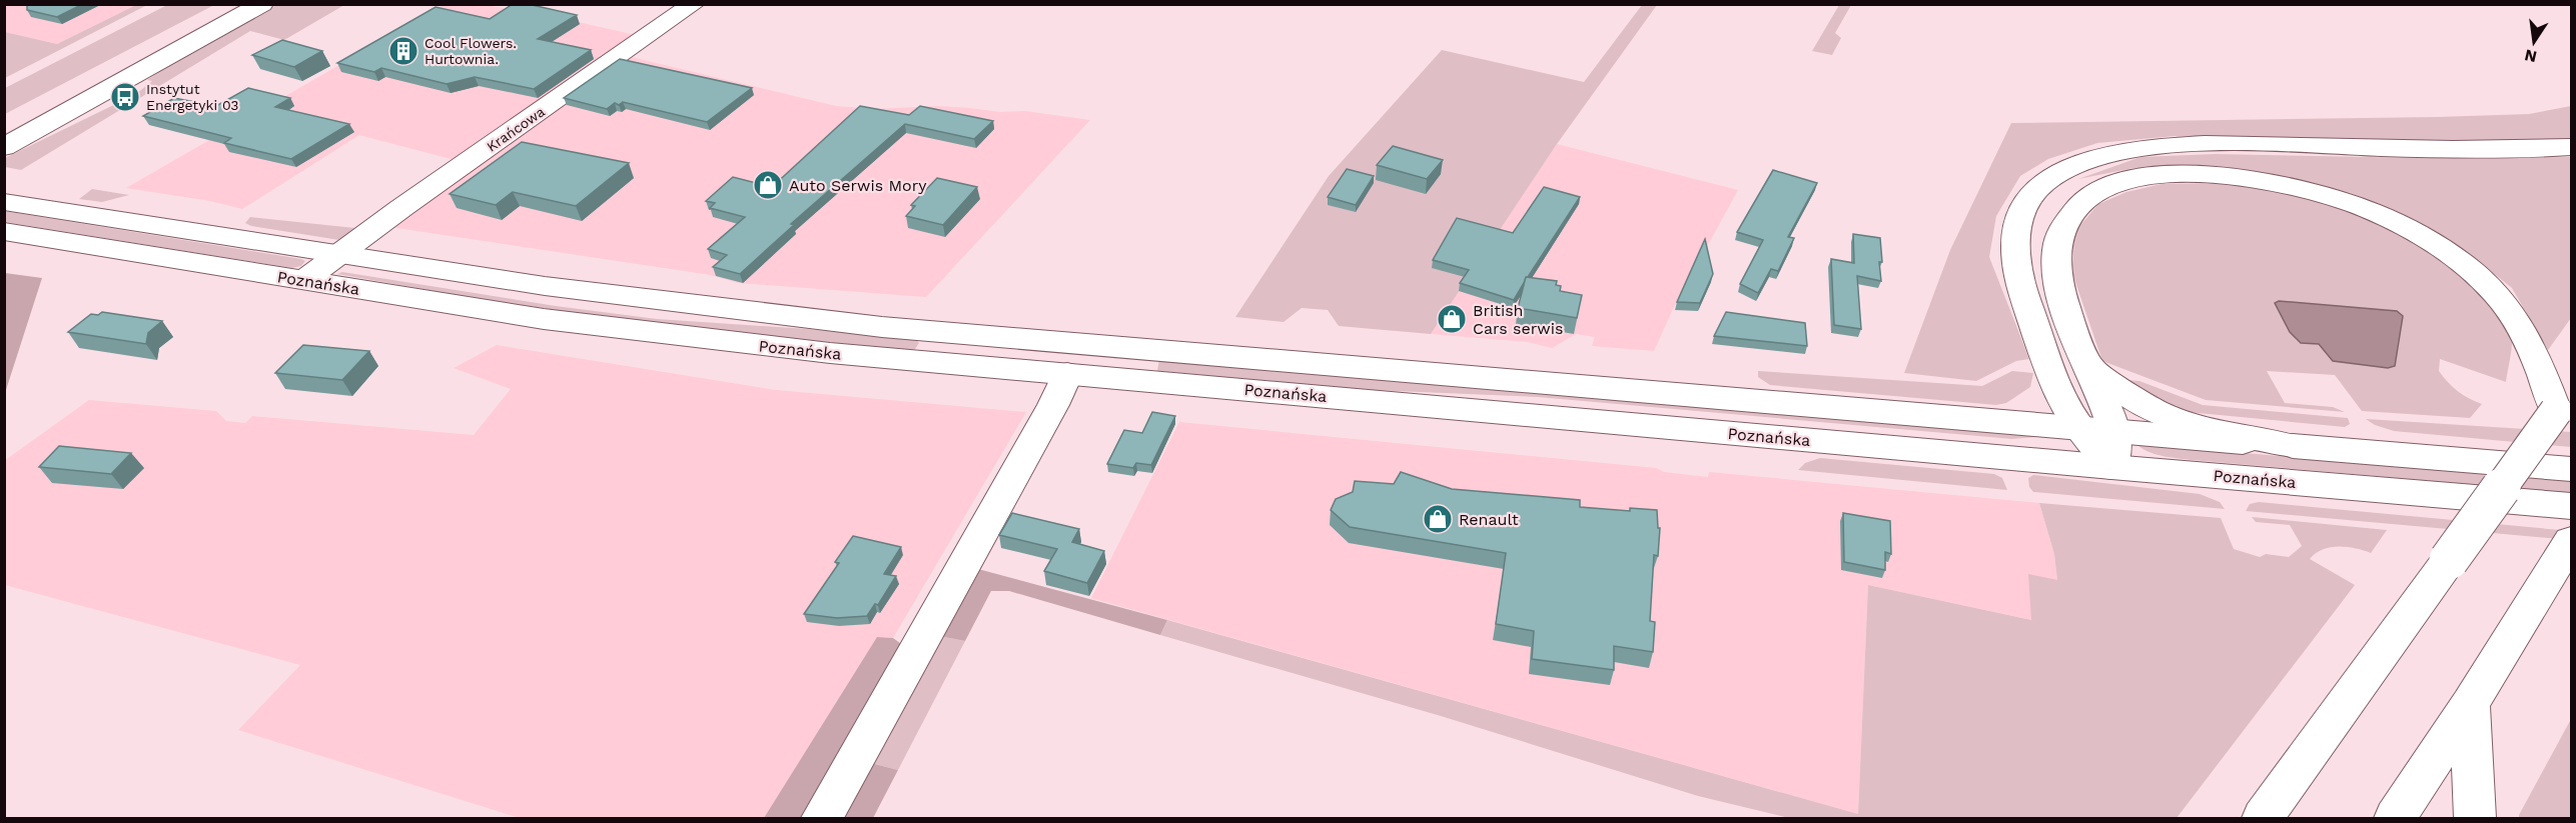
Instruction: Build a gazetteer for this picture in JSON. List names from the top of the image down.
{
  "streets": {
    "main road": ["Krańcowa", "Poznańska"]
  },
  "crossings": [
    ["Krańcowa", "Poznańska"]
  ],
  "places": {
    "building": ["Cool Flowers. Hurtownia."],
    "bus stop": ["Instytut Energetyki 03"],
    "shop": ["Auto Serwis Mory", "British Cars serwis", "Renault"]
  },
  "north": "bottom"
}
